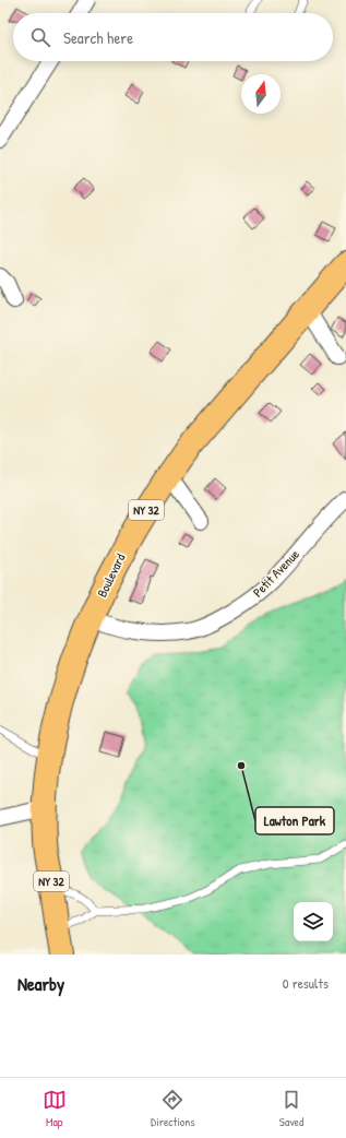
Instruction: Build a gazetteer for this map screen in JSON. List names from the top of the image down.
{
  "streets": {
    "main road": ["NY 32", "Boulevard"],
    "street": ["Petit Avenue"]
  },
  "crossings": [
    ["Petit Avenue", "Boulevard"]
  ],
  "places": ["Lawton Park"],
  "north": "top",
  "page": {
    "search": "Search here",
    "heading": ["Nearby", "0 results"],
    "nav": ["Map", "Directions", "Saved"]
  }
}
